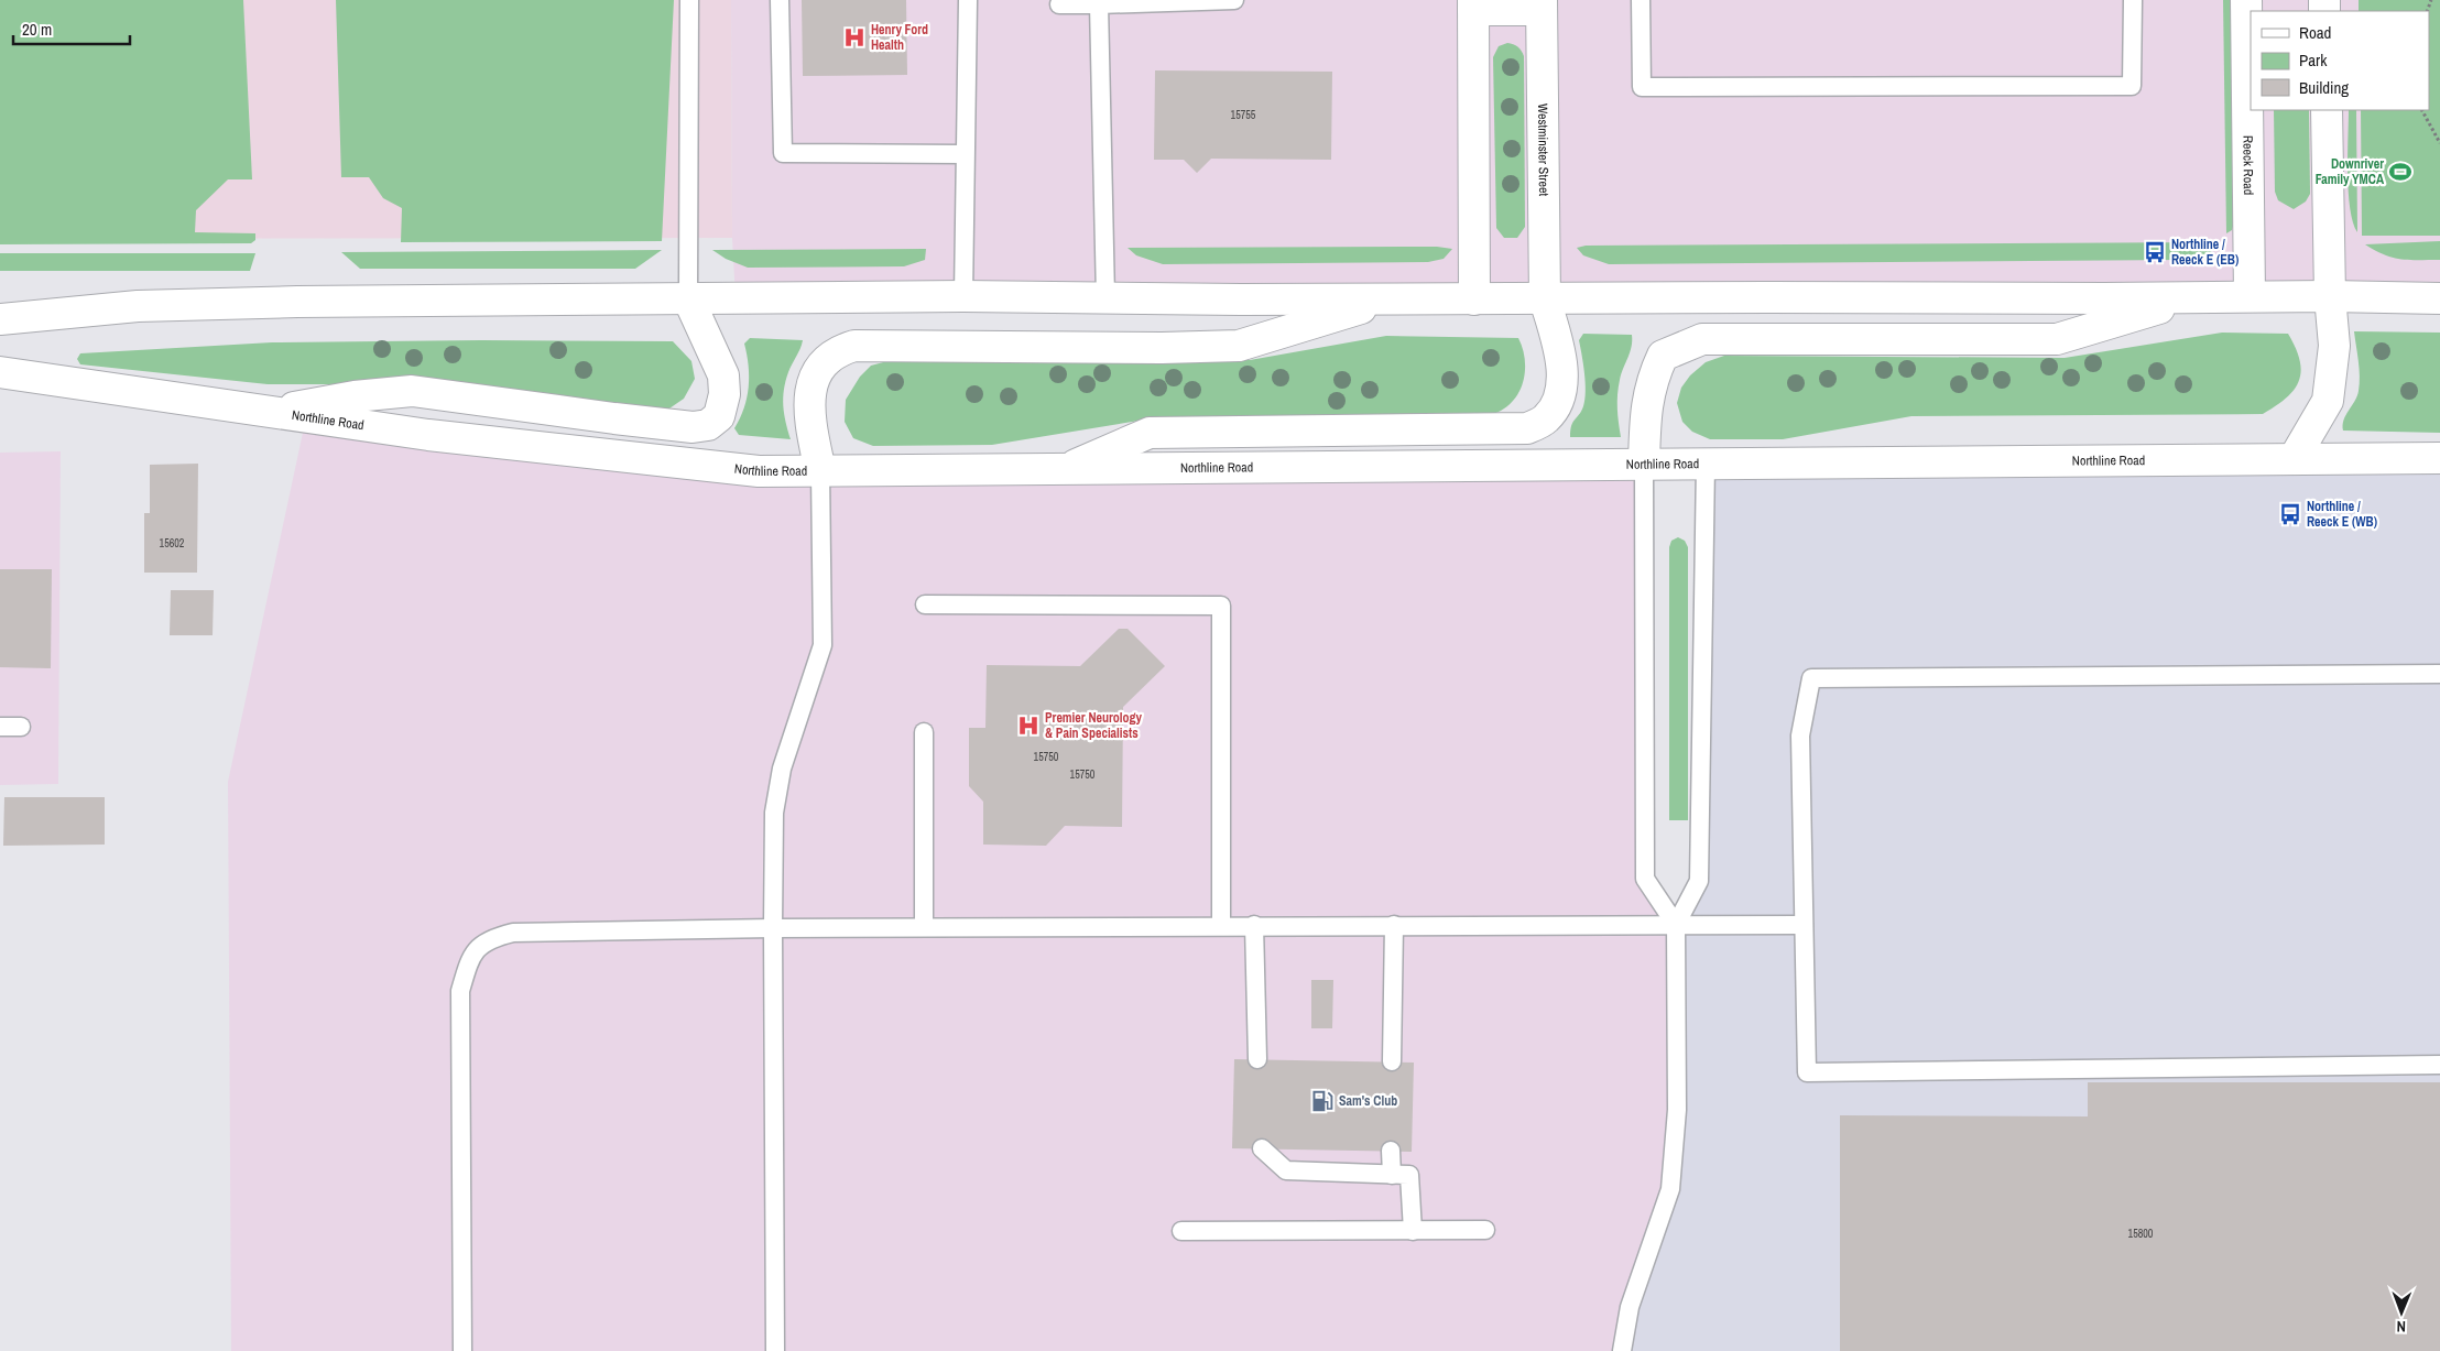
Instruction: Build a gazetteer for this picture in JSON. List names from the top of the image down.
{
  "streets": {
    "main road": ["Westminster Street", "Reeck Road", "Northline Road"]
  },
  "crossings": [
    ["Westminster Street", "Northline Road"]
  ],
  "places": {
    "hospital": ["Henry Ford Health", "Premier Neurology & Pain Specialists"],
    "sports": ["Downriver Family YMCA"],
    "bus stop": ["Northline / Reeck E (EB)", "Northline / Reeck E (WB)"],
    "fuel station": ["Sam's Club"]
  },
  "house_numbers": [
    "15755",
    "15602",
    "15750",
    "15750",
    "15800"
  ],
  "legend": ["Road", "Park", "Building"],
  "scale_bar": "20 m",
  "north": "bottom"
}
